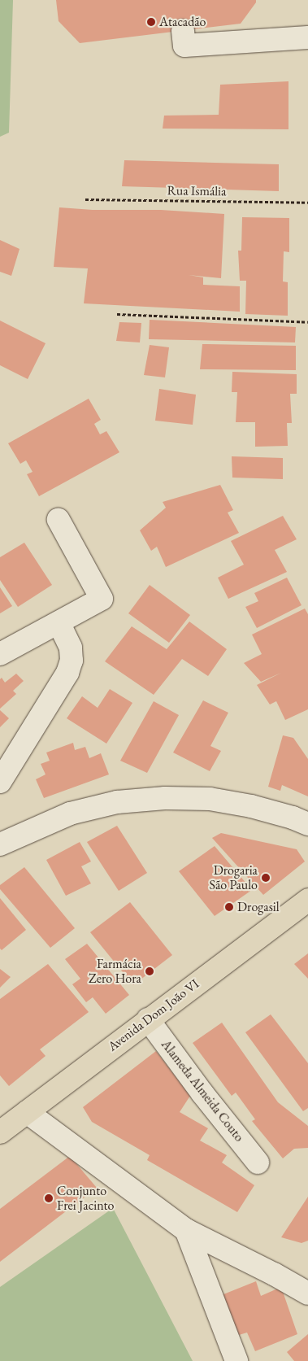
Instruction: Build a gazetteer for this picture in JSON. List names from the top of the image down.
{
  "streets": {
    "main road": ["Avenida Dom João VI"],
    "street": ["Alameda Almeida Couto"],
    "path": ["Rua Ismália"]
  },
  "crossings": [
    ["Avenida Dom João VI", "Alameda Almeida Couto"]
  ],
  "places": [
    "Atacadão",
    "Drogaria São Paulo",
    "Drogasil",
    "Farmácia Zero Hora",
    "Conjunto Frei Jacinto"
  ]
}
